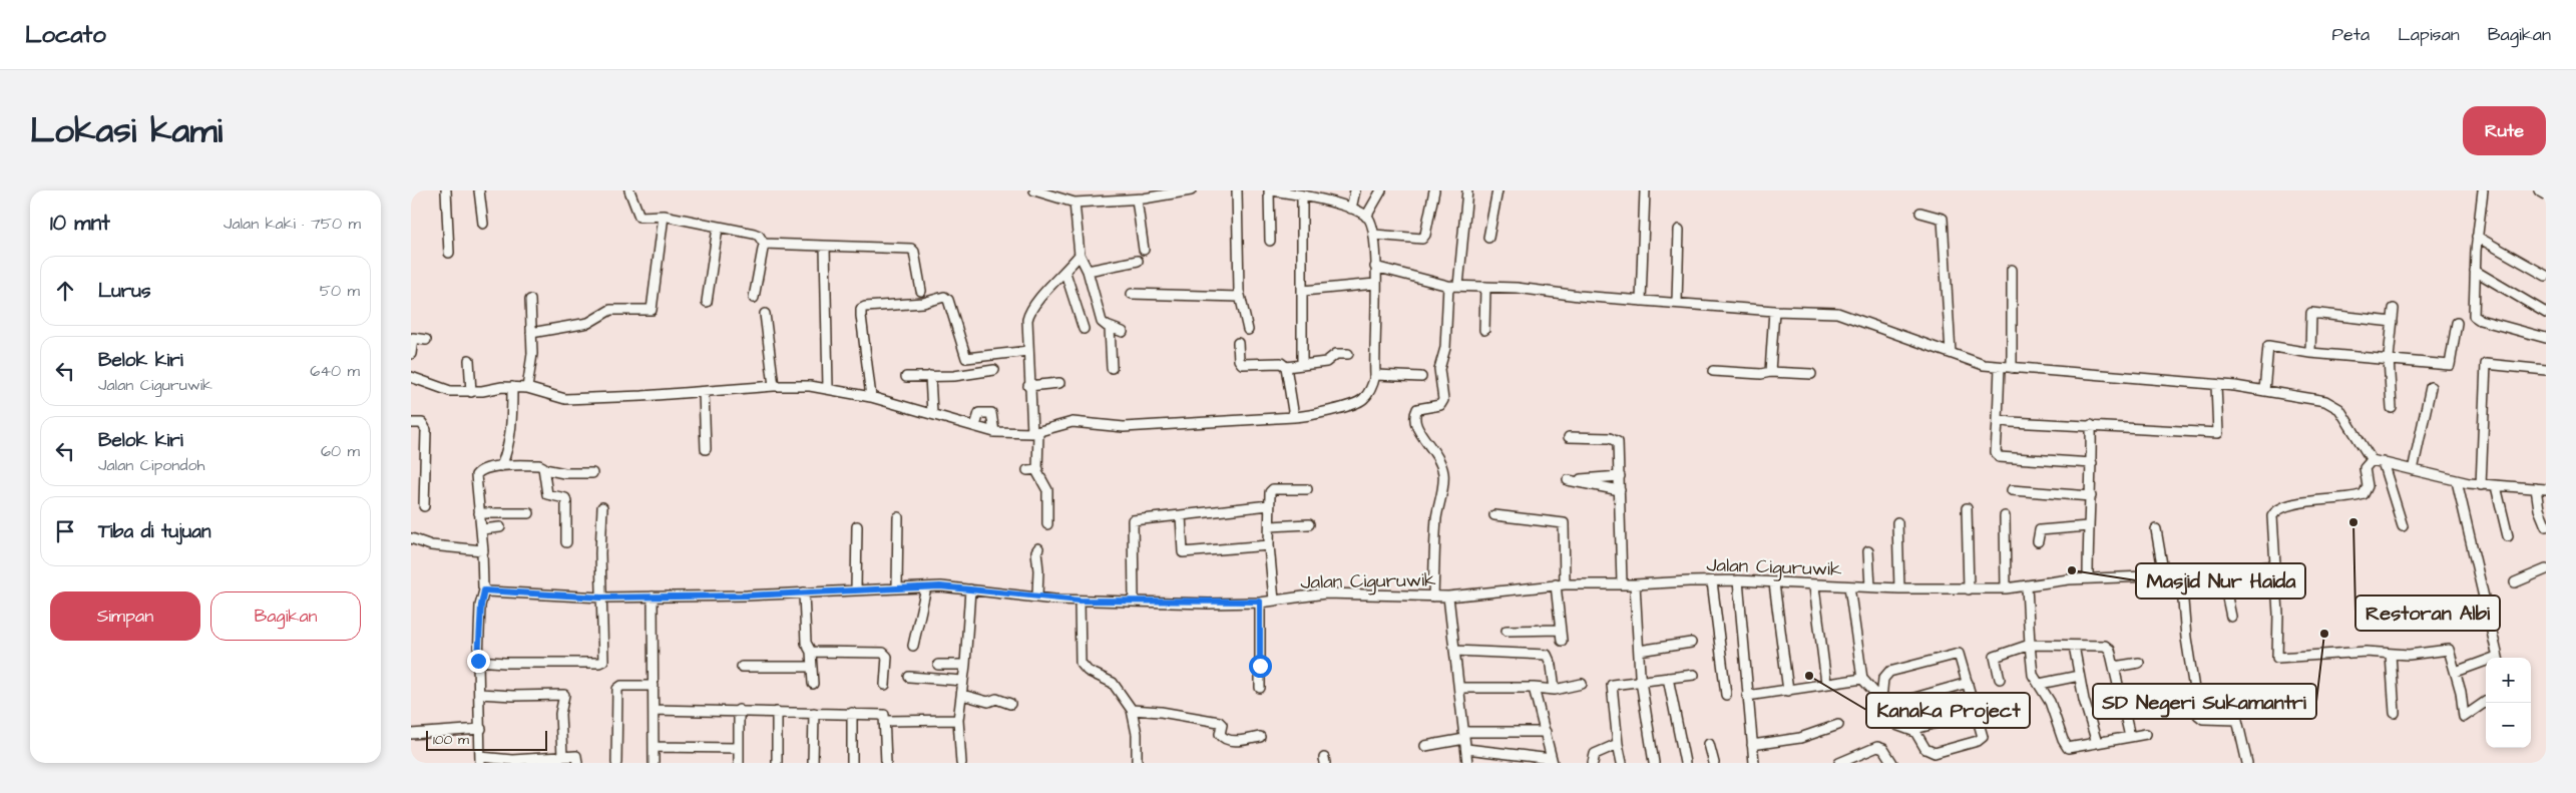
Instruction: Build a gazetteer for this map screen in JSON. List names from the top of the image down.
{
  "streets": {
    "street": ["Jalan Ciguruwik"]
  },
  "places": [
    "Restoran Albi",
    "Masjid Nur Haida",
    "SD Negeri Sukamantri",
    "Kanaka Project"
  ],
  "scale_bar": "100 m",
  "page": {
    "header": "Locato",
    "nav": ["Peta", "Lapisan", "Bagikan"],
    "title": "Lokasi kami",
    "buttons": [
      "Rute",
      ["Simpan", "Bagikan"]
    ],
    "heading": ["10 mnt", "Jalan kaki · 750 m"],
    "list": [
      ["Lurus", "50 m"],
      ["Belok kiri", "Jalan Ciguruwik", "640 m"],
      ["Belok kiri", "Jalan Cipondoh", "60 m"],
      "Tiba di tujuan"
    ],
    "map_buttons": ["+", "−"],
    "scale": "100 m"
  }
}
